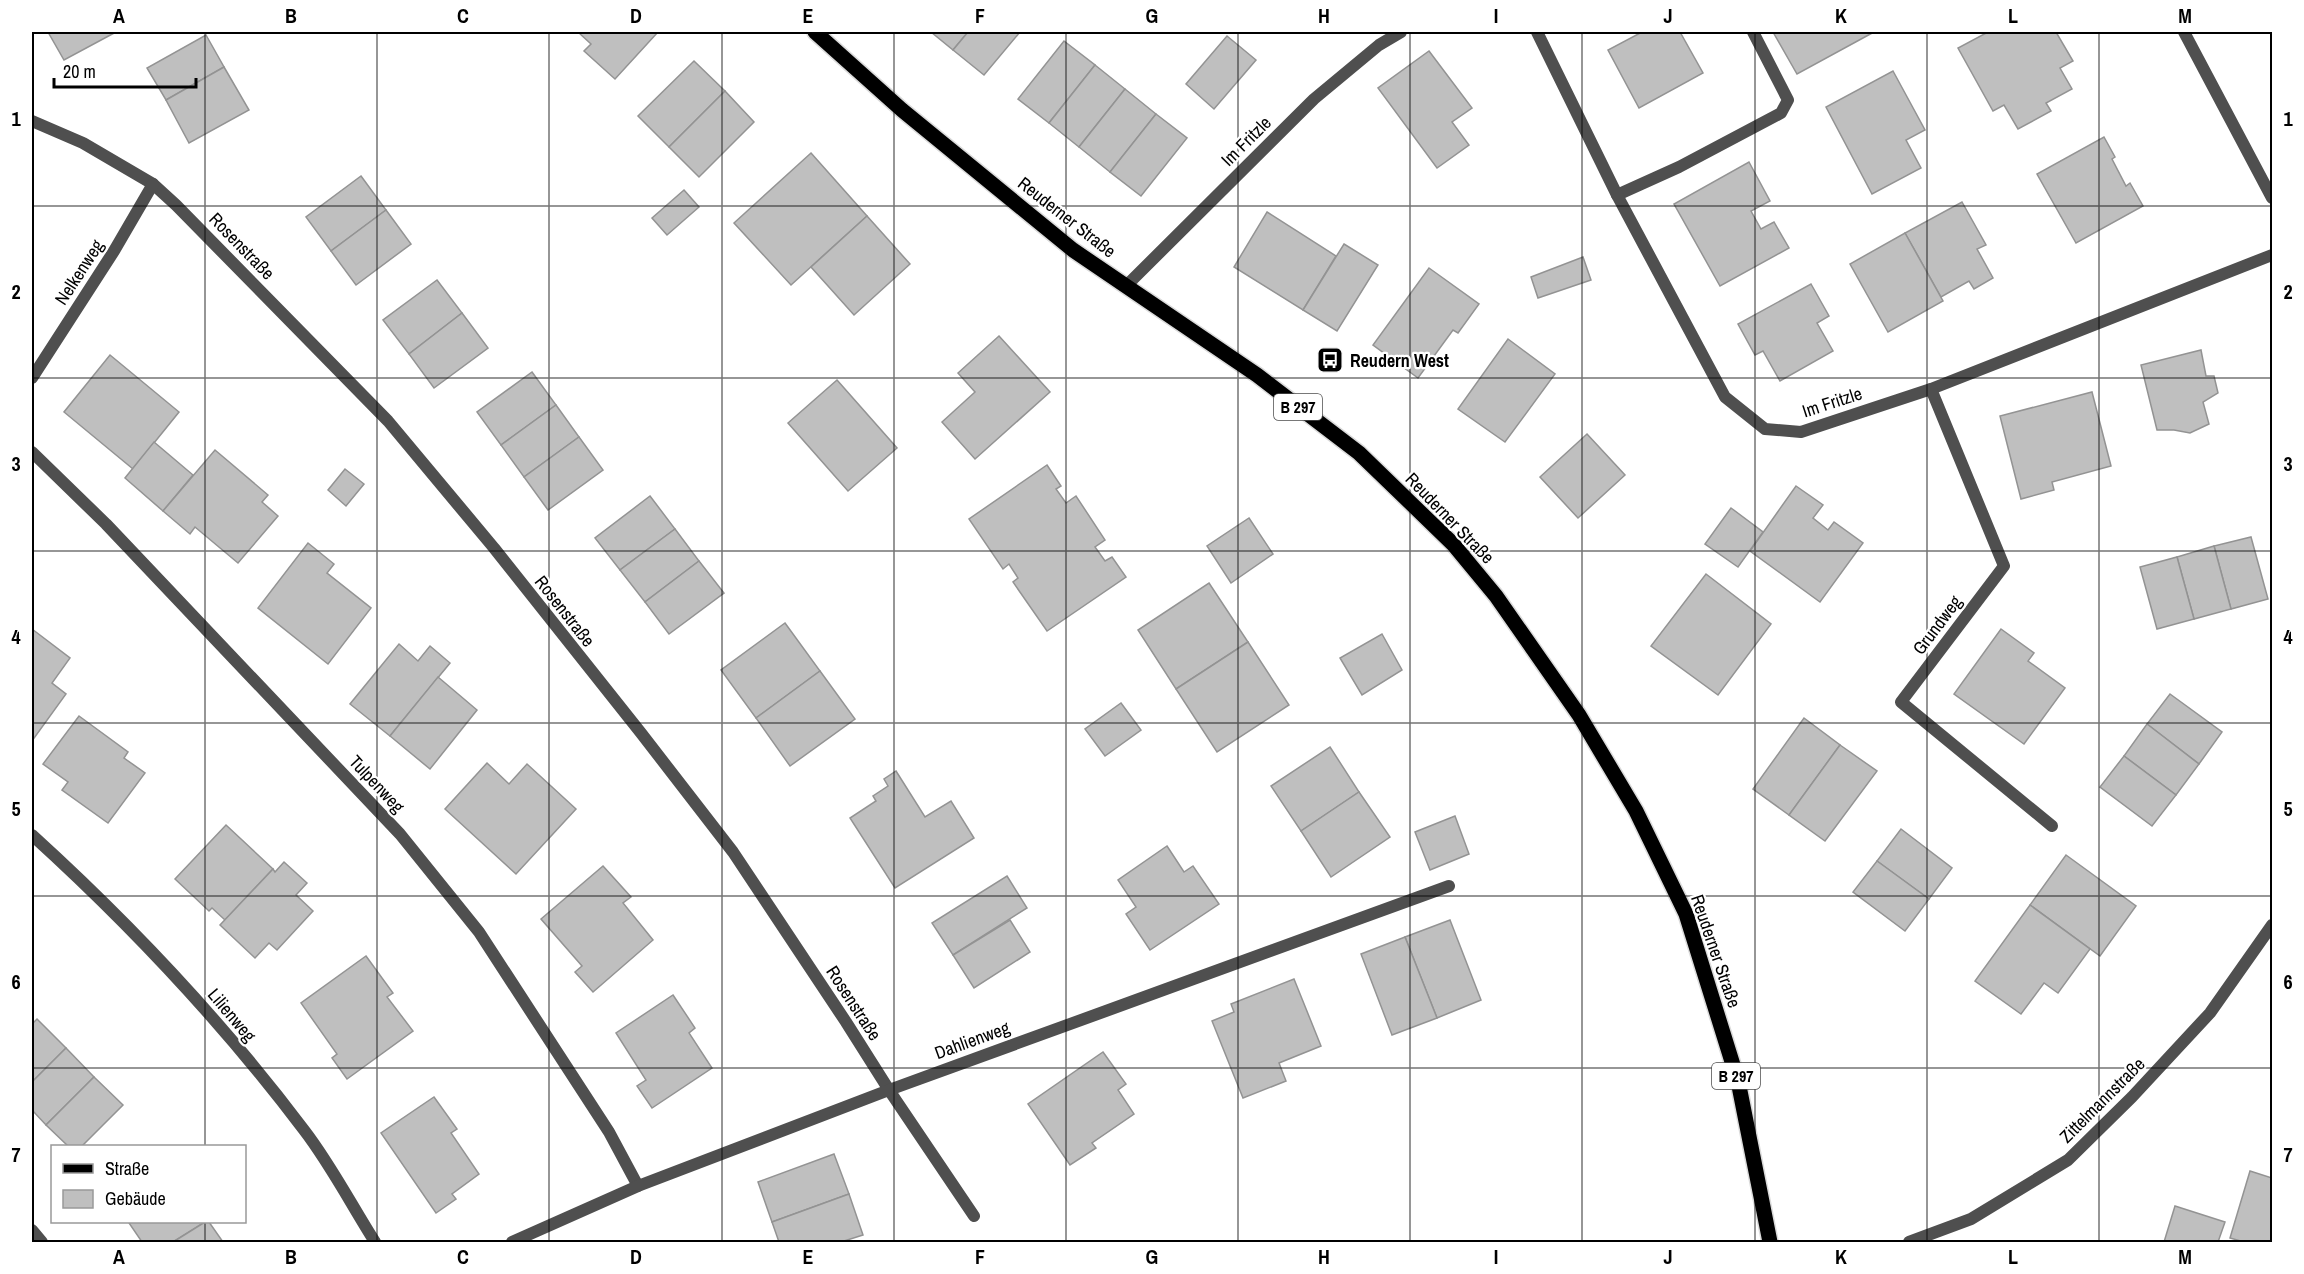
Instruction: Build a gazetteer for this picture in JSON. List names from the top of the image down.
{
  "streets": {
    "main road": ["Reuderner Straße", "B 297"],
    "street": [
      "Im Fritzle",
      "Rosenstraße",
      "Nelkenweg",
      "Grundweg",
      "Tulpenweg",
      "Lilienweg",
      "Dahlienweg",
      "Zittelmannstraße"
    ]
  },
  "crossings": [
    ["Im Fritzle", "Reuderner Straße"],
    ["Im Fritzle", "Grundweg"],
    ["Rosenstraße", "Nelkenweg"],
    ["Rosenstraße", "Dahlienweg"],
    ["Tulpenweg", "Dahlienweg"]
  ],
  "places": {
    "bus stop": ["Reudern West"]
  },
  "legend": ["Straße", "Gebäude"],
  "scale_bar": "20 m",
  "grid": {
    "columns": [
      "A",
      "B",
      "C",
      "D",
      "E",
      "F",
      "G",
      "H",
      "I",
      "J",
      "K",
      "L",
      "M"
    ],
    "rows": [
      "1",
      "2",
      "3",
      "4",
      "5",
      "6",
      "7"
    ]
  }
}
